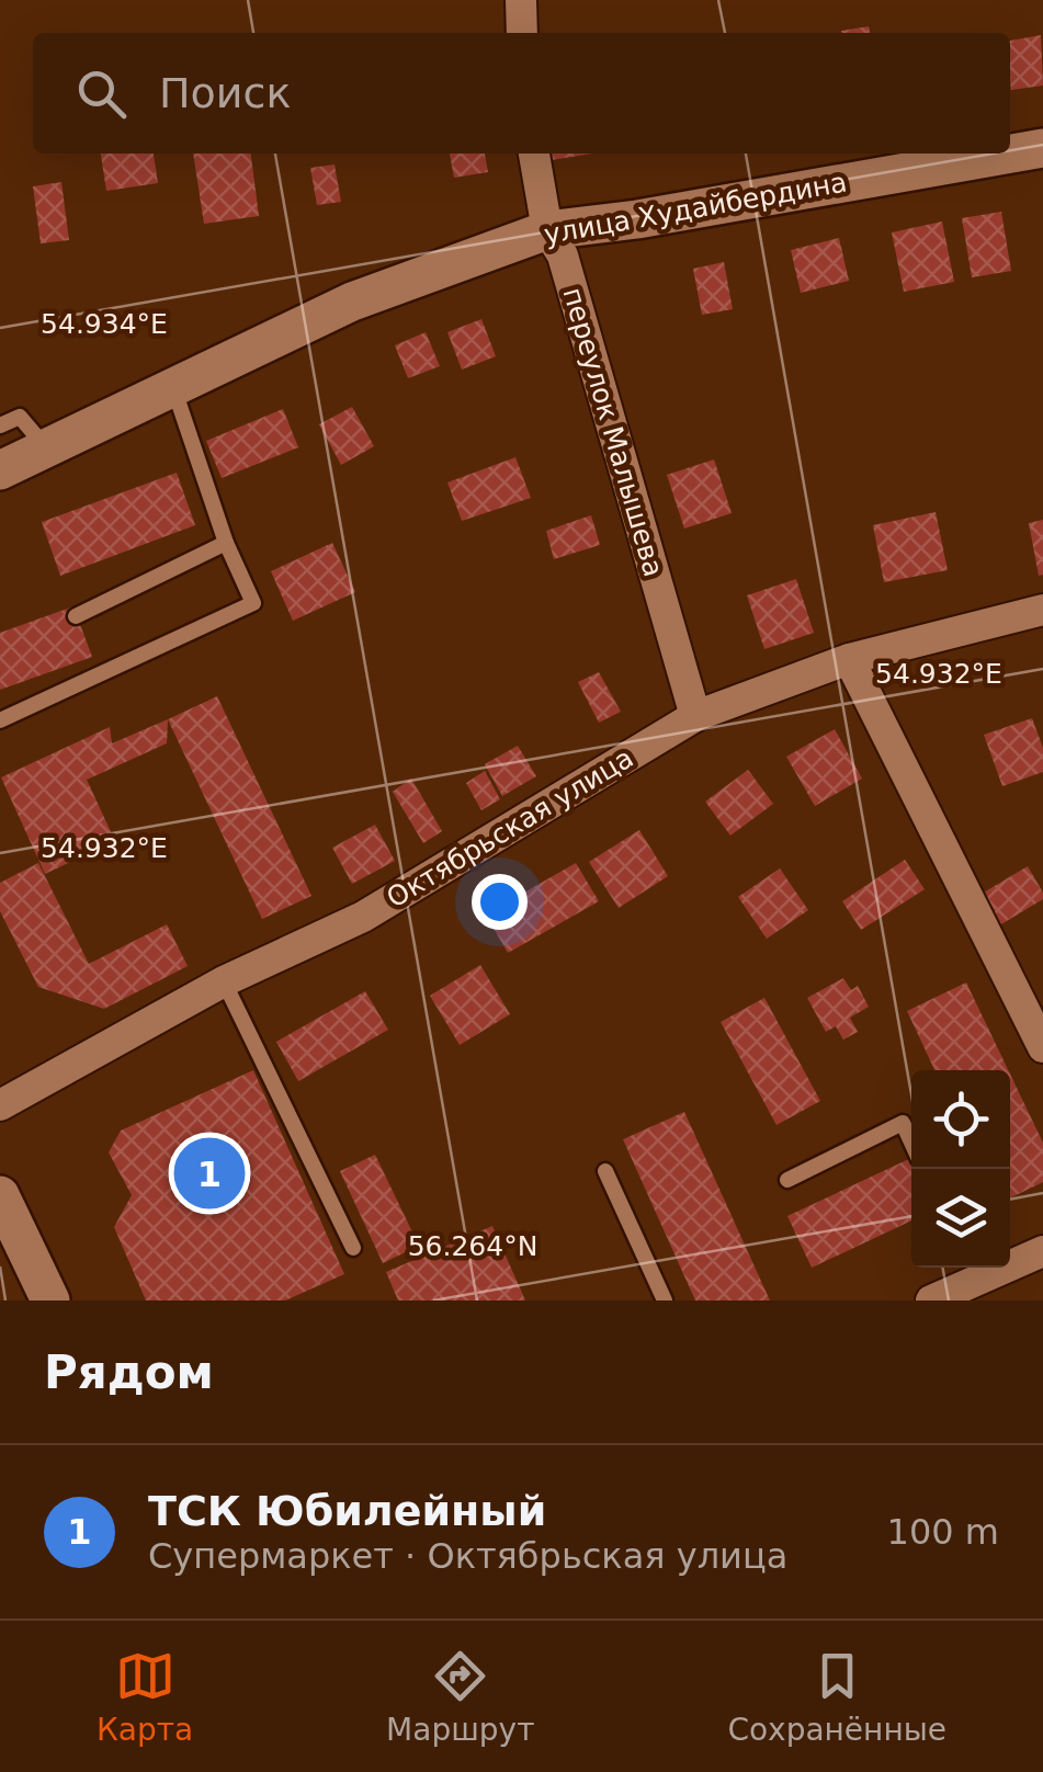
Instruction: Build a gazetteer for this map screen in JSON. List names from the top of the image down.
{
  "streets": {
    "street": ["улица Худайбердина", "переулок Малышева", "Октябрьская улица"]
  },
  "crossings": [
    ["улица Худайбердина", "переулок Малышева"],
    ["переулок Малышева", "Октябрьская улица"]
  ],
  "page": {
    "search": "Поиск",
    "pins": "1",
    "heading": "Рядом",
    "list": [
      {
        "mark": "1",
        "name": "ТСК Юбилейный",
        "note": "Супермаркет · Октябрьская улица",
        "value": "100 m"
      }
    ],
    "nav": ["Карта", "Маршрут", "Сохранённые"]
  },
  "coordinates": ["54.934°E", "54.932°E", "56.264°N"]
}
